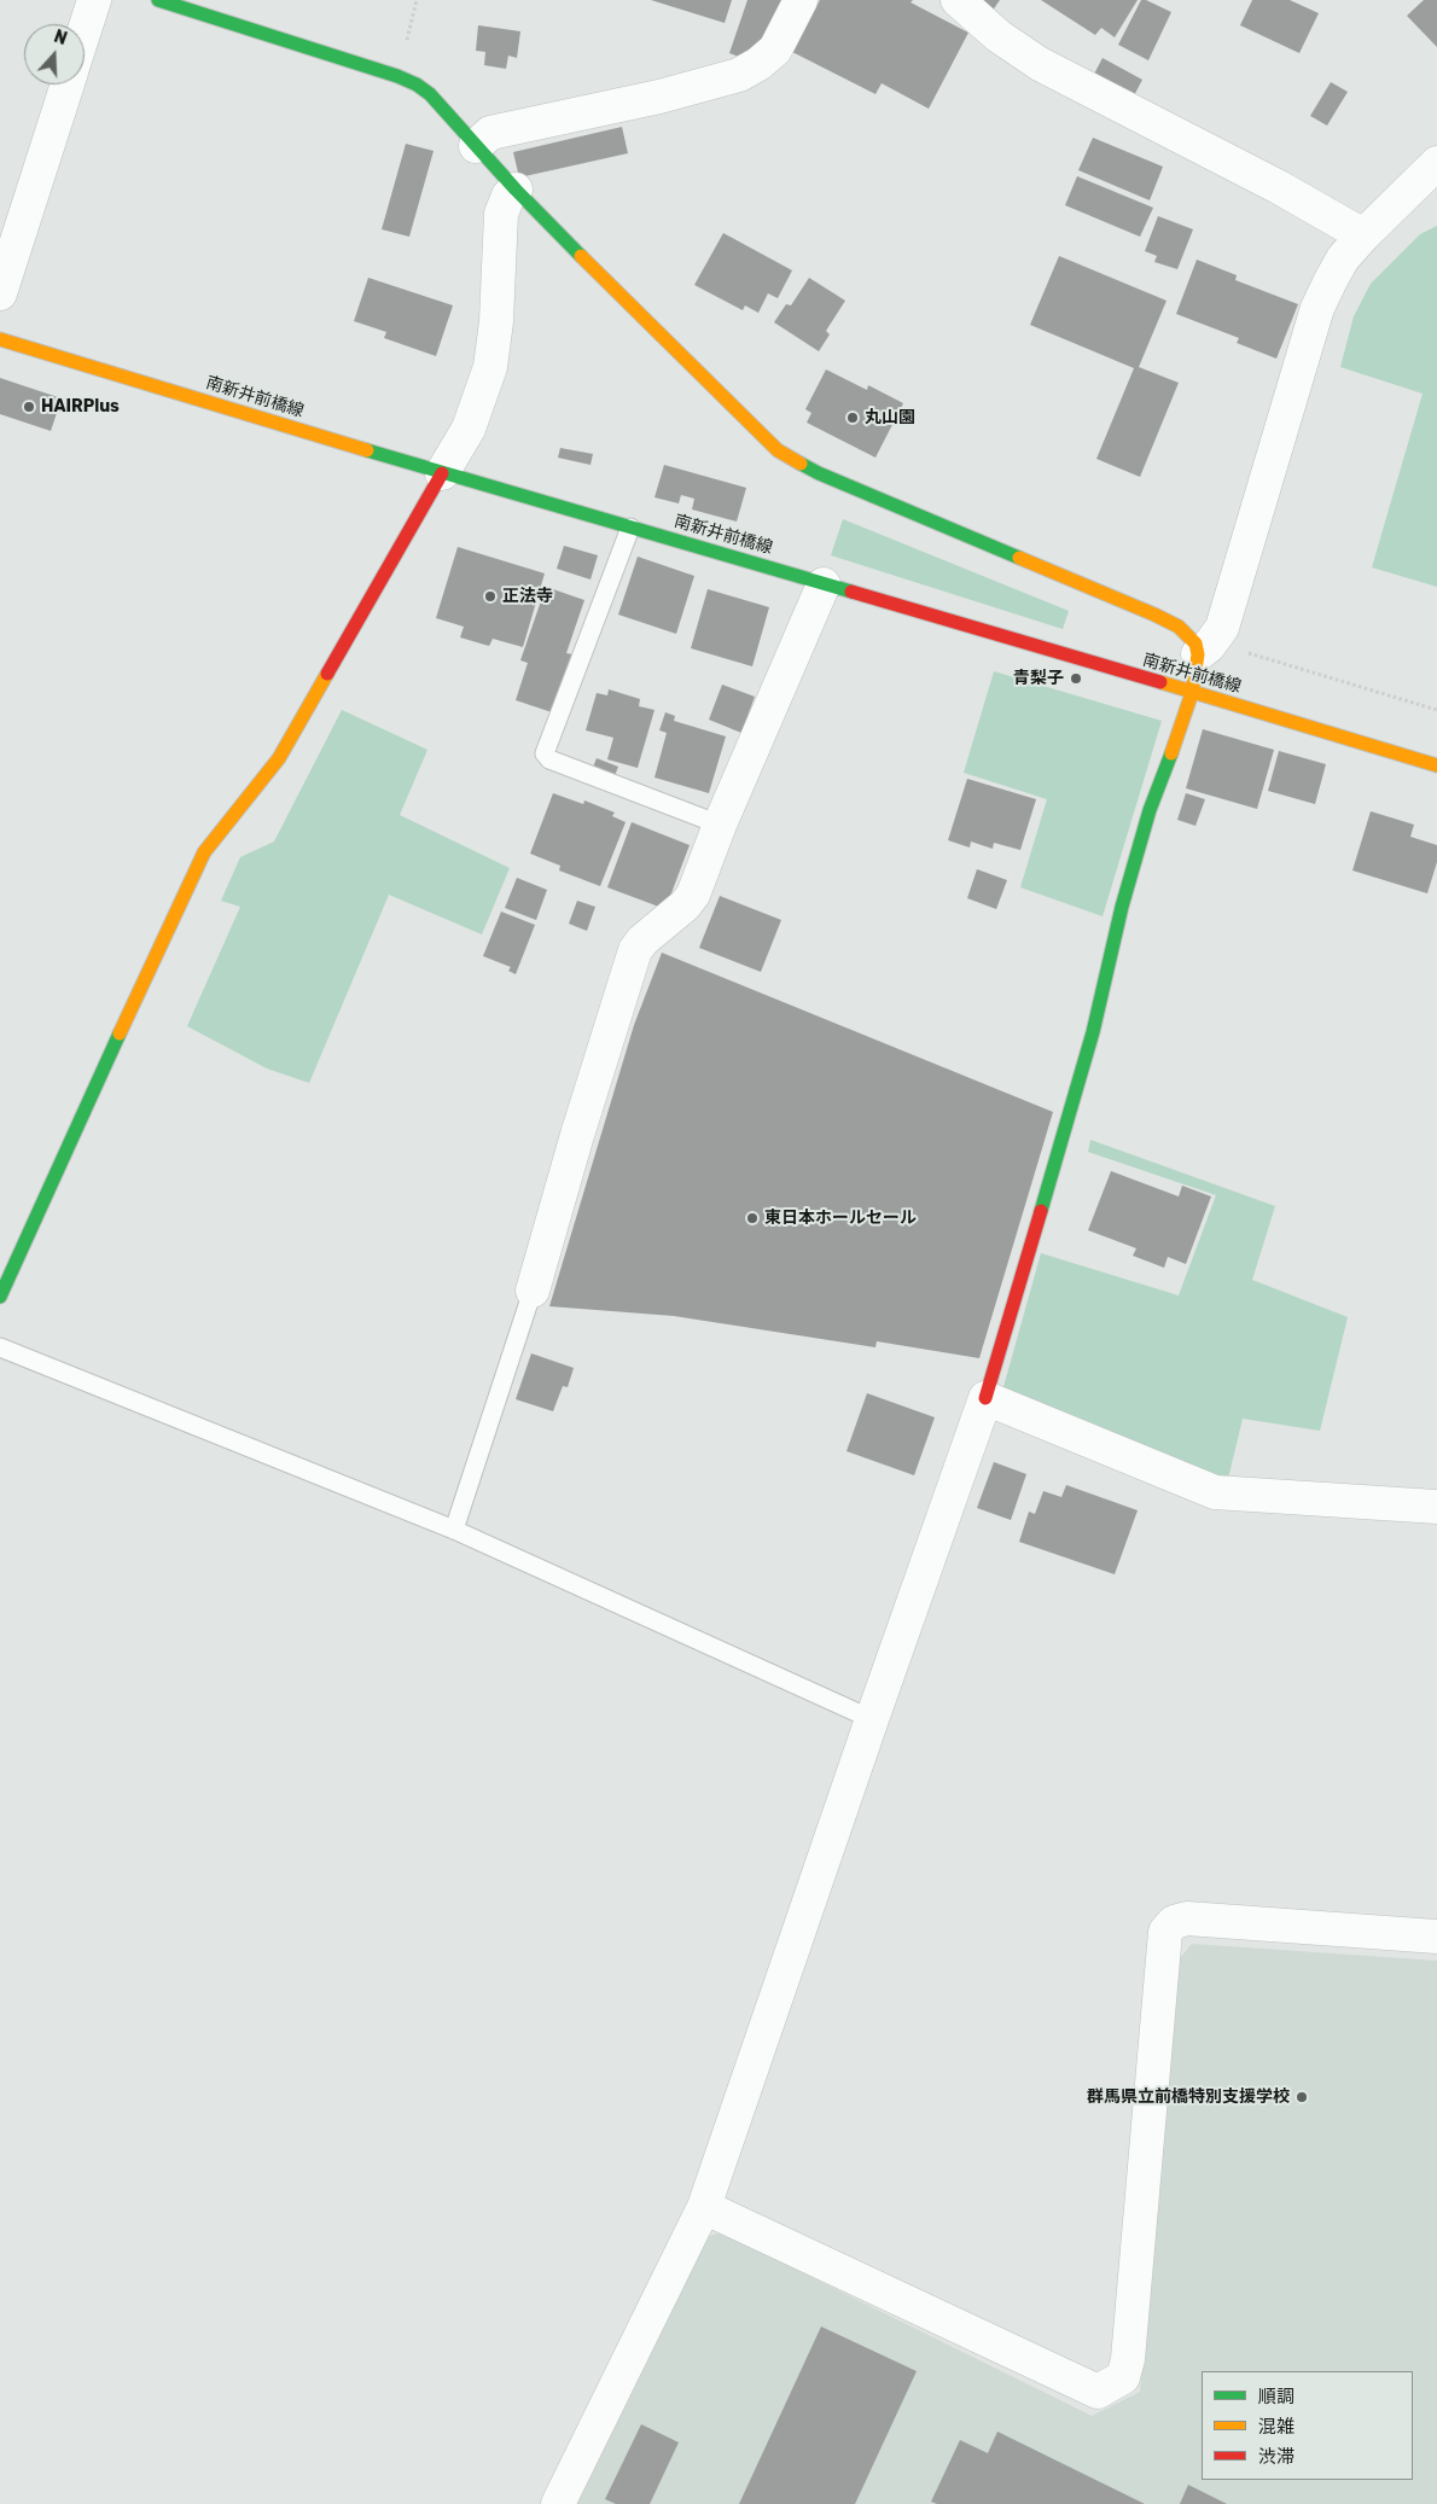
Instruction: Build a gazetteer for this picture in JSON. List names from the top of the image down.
{
  "streets": {
    "street": ["南新井前橋線"]
  },
  "places": [
    "HAIRPlus",
    "丸山園",
    "正法寺",
    "青梨子",
    "東日本ホールセール",
    "群馬県立前橋特別支援学校"
  ],
  "legend": ["順調", "混雑", "渋滞"],
  "north": "top"
}
